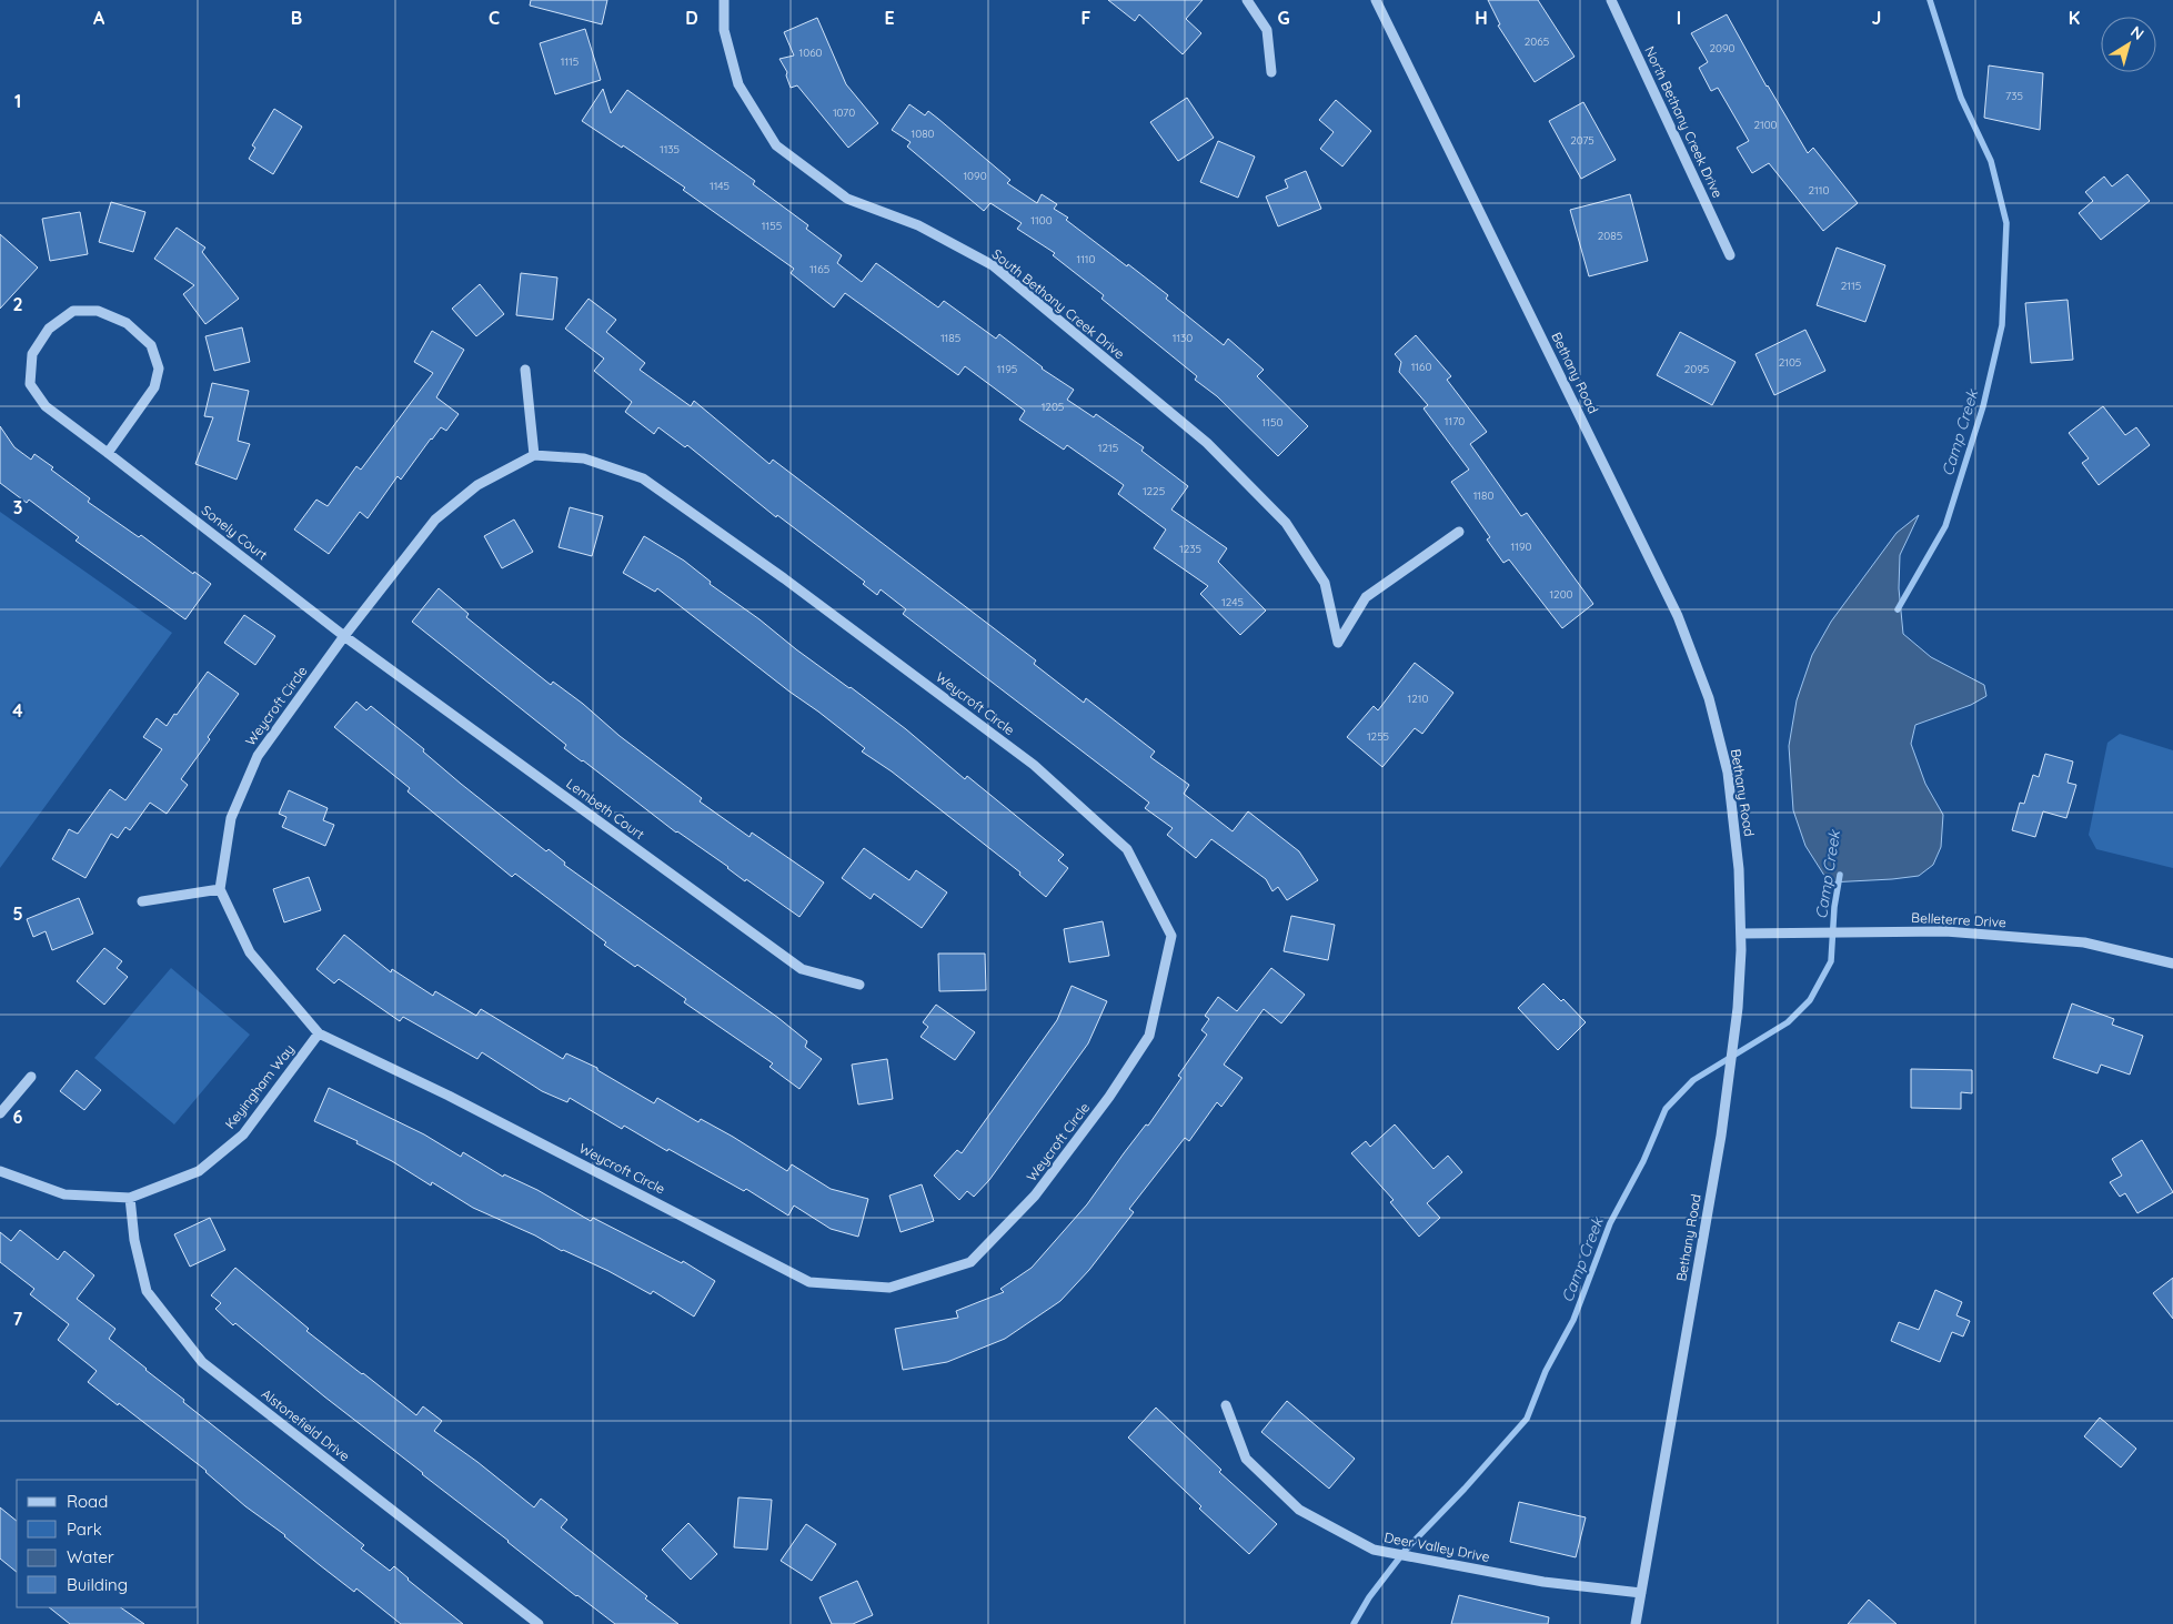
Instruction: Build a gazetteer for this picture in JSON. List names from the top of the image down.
{
  "streets": {
    "street": [
      "North Bethany Creek Drive",
      "South Bethany Creek Drive",
      "Bethany Road",
      "Sonely Court",
      "Weycroft Circle",
      "Lembeth Court",
      "Belleterre Drive",
      "Keyingham Way",
      "Alstonefield Drive",
      "Deer Valley Drive"
    ]
  },
  "crossings": [
    ["Bethany Road", "Belleterre Drive"],
    ["Bethany Road", "Deer Valley Drive"],
    ["Sonely Court", "Weycroft Circle"],
    ["Sonely Court", "Lembeth Court"],
    ["Weycroft Circle", "Lembeth Court"],
    ["Weycroft Circle", "Keyingham Way"],
    ["Keyingham Way", "Alstonefield Drive"]
  ],
  "water": ["Camp Creek"],
  "house_numbers": [
    "2065",
    "2090",
    "1060",
    "1115",
    "735",
    "1070",
    "2100",
    "1080",
    "2075",
    "1135",
    "1090",
    "1145",
    "2110",
    "1100",
    "1155",
    "2085",
    "1110",
    "1165",
    "2115",
    "1185",
    "1130",
    "2105",
    "1160",
    "1195",
    "2095",
    "1205",
    "1170",
    "1150",
    "1215",
    "1225",
    "1180",
    "1190",
    "1235",
    "1200",
    "1245",
    "1210",
    "1255"
  ],
  "legend": [
    "Road",
    "Park",
    "Water",
    "Building"
  ],
  "north": "top right",
  "grid": {
    "columns": [
      "A",
      "B",
      "C",
      "D",
      "E",
      "F",
      "G",
      "H",
      "I",
      "J",
      "K"
    ],
    "rows": [
      "1",
      "2",
      "3",
      "4",
      "5",
      "6",
      "7"
    ]
  }
}
